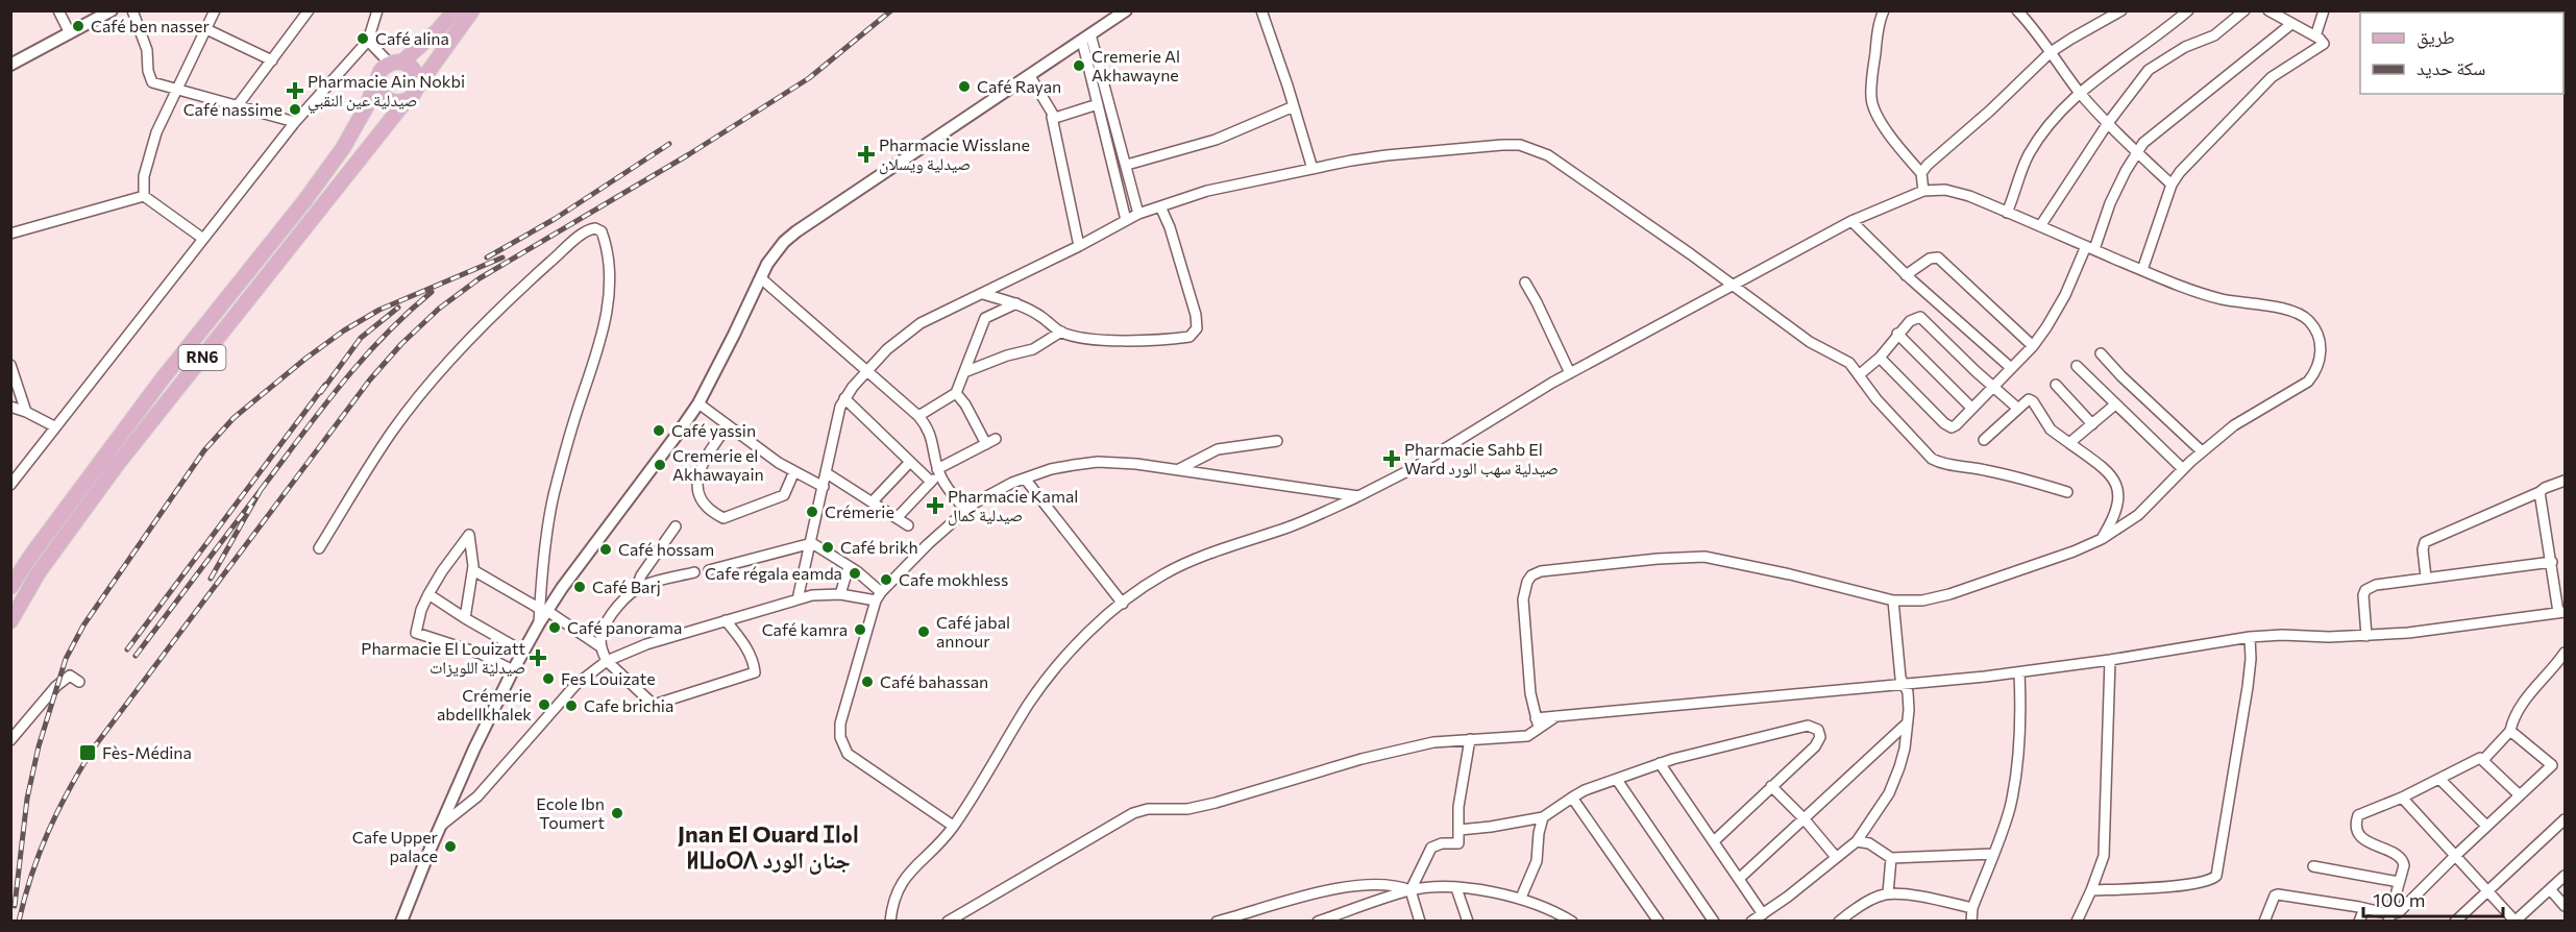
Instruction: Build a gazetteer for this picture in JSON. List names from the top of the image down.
{
  "streets": {
    "main road": ["RN6"]
  },
  "districts": ["Jnan El Ouard ⵊⵏⴰⵏ ⵍⵡⴰⵔⴷ جنان الورد"],
  "places": {
    "other": [
      "Café ben nasser",
      "Café alina",
      "Cremerie Al Akhawayne",
      "Café Rayan",
      "Café nassime",
      "Café yassin",
      "Cremerie el Akhawayain",
      "Crémerie",
      "Café brikh",
      "Café hossam",
      "Cafe régala eamda",
      "Cafe mokhless",
      "Café Barj",
      "Café panorama",
      "Café kamra",
      "Café jabal annour",
      "Fes Louizate",
      "Café bahassan",
      "Crémerie abdellkhalek",
      "Cafe brichia",
      "Ecole Ibn Toumert",
      "Cafe Upper palace"
    ],
    "health": [
      "Pharmacie Ain Nokbi صيدلية عين النقبي",
      "Pharmacie Wisslane صيدلية ويسلان",
      "Pharmacie Sahb El Ward صيدلية سهب الورد",
      "Pharmacie Kamal صيدلية كمال",
      "Pharmacie El Louizatt صيدلية اللويزات"
    ],
    "transit": ["Fès-Médina"]
  },
  "legend": ["طريق", "سكة حديد"],
  "scale_bar": "100 m"
}
